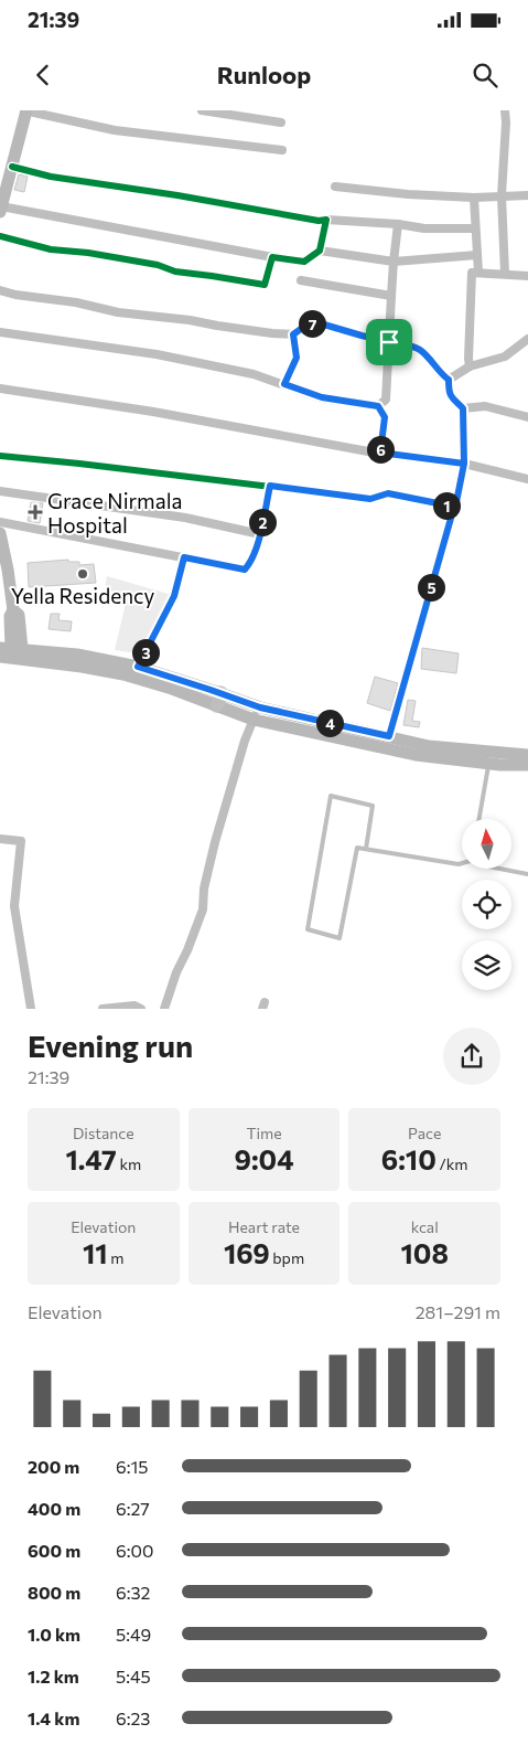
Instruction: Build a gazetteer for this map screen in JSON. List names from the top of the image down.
{
  "places": {
    "health": ["Grace Nirmala Hospital"],
    "other": ["Yella Residency"]
  },
  "north": "top",
  "page": {
    "status": "21:39",
    "header": "Runloop",
    "pins": [
      "7",
      "6",
      "1",
      "2",
      "5",
      "3",
      "4"
    ],
    "heading": ["Evening run", "21:39"],
    "stats": [
      ["Distance", "1.47 km"],
      ["Time", "9:04"],
      ["Pace", "6:10 /km"],
      ["Elevation", "11 m"],
      ["Heart rate", "169 bpm"],
      ["kcal", "108"]
    ],
    "chart": ["Elevation", "281–291 m"],
    "list": [
      {
        "name": "200 m",
        "note": "6:15"
      },
      {
        "name": "400 m",
        "note": "6:27"
      },
      {
        "name": "600 m",
        "note": "6:00"
      },
      {
        "name": "800 m",
        "note": "6:32"
      },
      {
        "name": "1.0 km",
        "note": "5:49"
      },
      {
        "name": "1.2 km",
        "note": "5:45"
      },
      {
        "name": "1.4 km",
        "note": "6:23"
      }
    ]
  }
}
